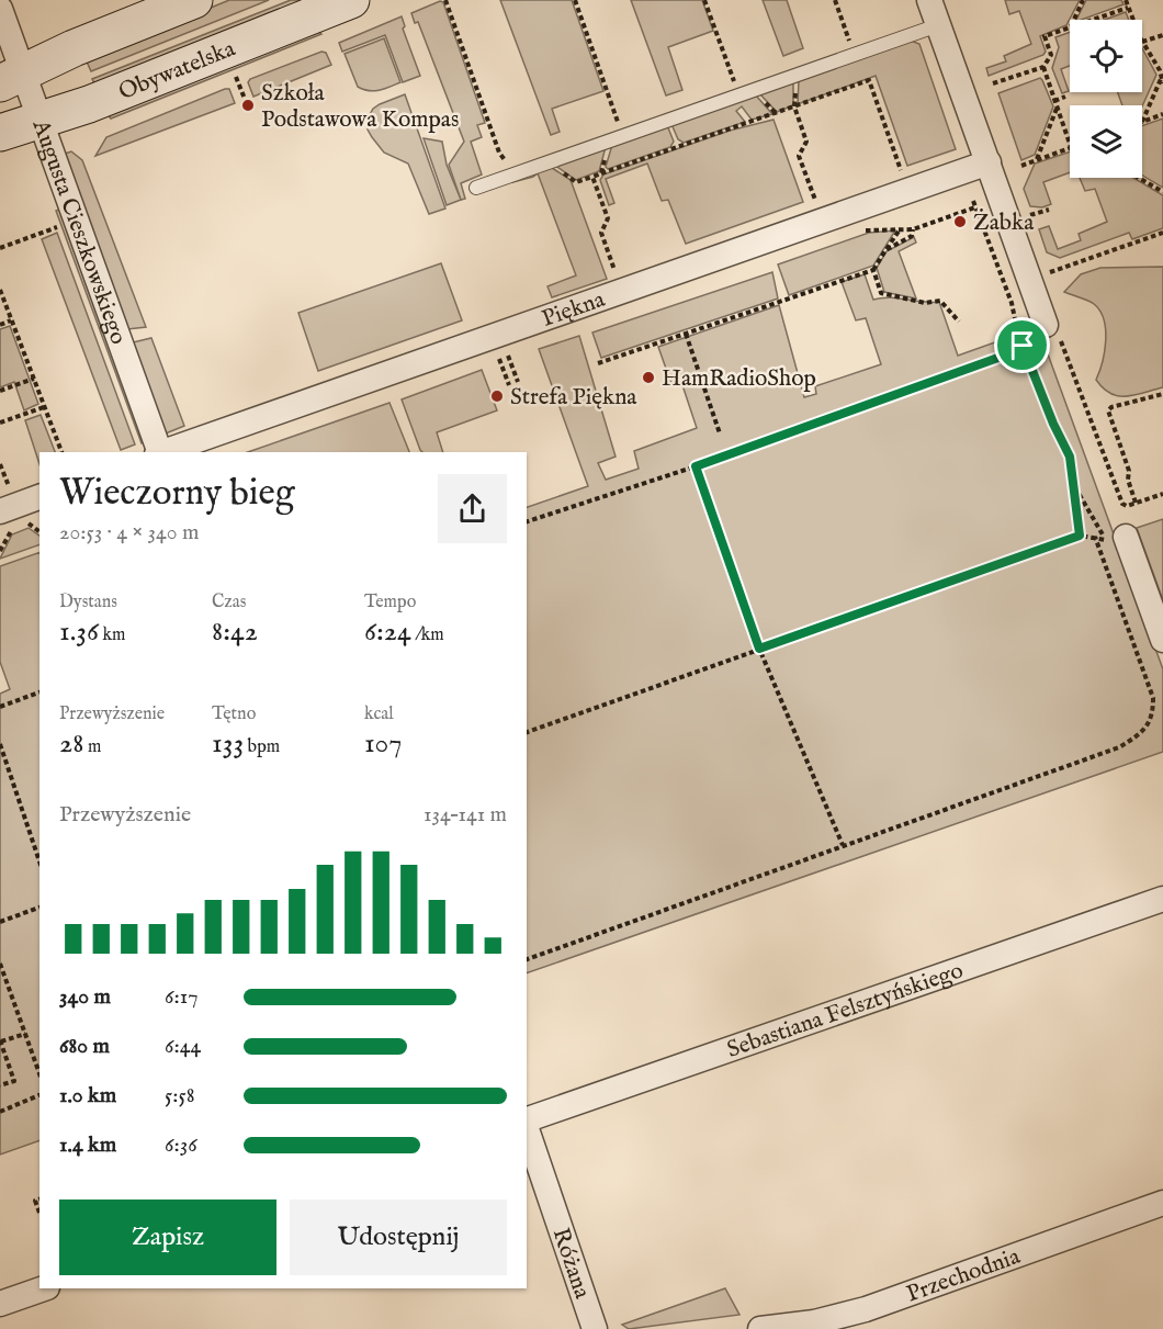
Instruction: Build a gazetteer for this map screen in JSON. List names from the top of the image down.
{
  "streets": {
    "main road": ["Obywatelska"],
    "street": [
      "Augusta Cieszkowskiego",
      "Piękna",
      "Sebastiana Felsztyńskiego",
      "Różana",
      "Przechodnia"
    ]
  },
  "crossings": [
    ["Obywatelska", "Augusta Cieszkowskiego"]
  ],
  "places": [
    "Szkoła Podstawowa Kompas",
    "Żabka",
    "HamRadioShop",
    "Strefa Piękna"
  ],
  "page": {
    "heading": ["Wieczorny bieg", "20:53 · 4 × 340 m"],
    "stats": [
      ["Dystans", "1.36 km"],
      ["Czas", "8:42"],
      ["Tempo", "6:24 /km"],
      ["Przewyższenie", "28 m"],
      ["Tętno", "133 bpm"],
      ["kcal", "107"]
    ],
    "chart": ["Przewyższenie", "134–141 m"],
    "list": [
      {
        "name": "340 m",
        "note": "6:17"
      },
      {
        "name": "680 m",
        "note": "6:44"
      },
      {
        "name": "1.0 km",
        "note": "5:58"
      },
      {
        "name": "1.4 km",
        "note": "6:36"
      }
    ],
    "buttons": ["Zapisz", "Udostępnij"]
  }
}
